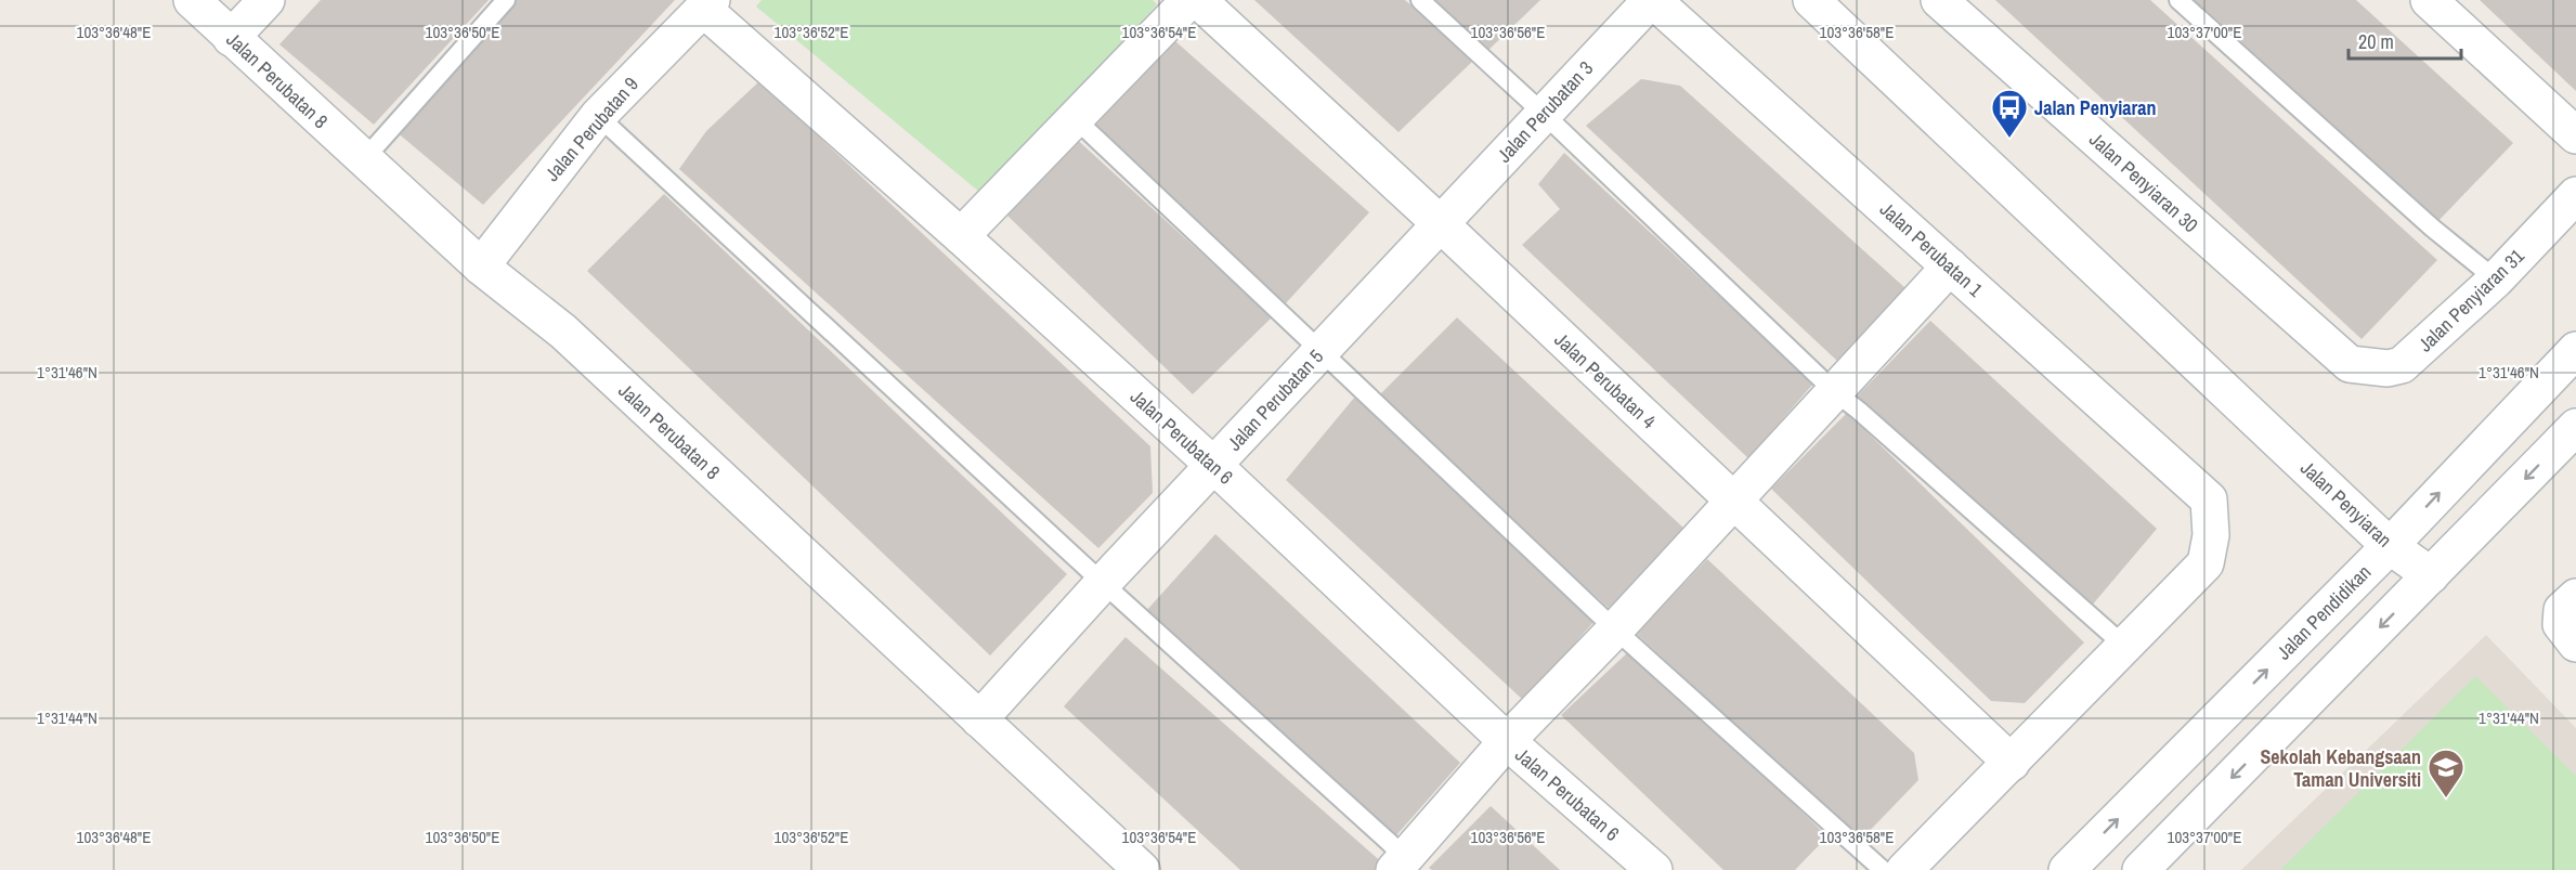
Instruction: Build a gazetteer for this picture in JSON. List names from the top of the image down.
{
  "streets": {
    "street": [
      "Jalan Perubatan 8",
      "Jalan Perubatan 3",
      "Jalan Perubatan 9",
      "Jalan Penyiaran 30",
      "Jalan Perubatan 1",
      "Jalan Penyiaran 31",
      "Jalan Perubatan 4",
      "Jalan Perubatan 5",
      "Jalan Perubatan 6",
      "Jalan Penyiaran",
      "Jalan Pendidikan"
    ]
  },
  "crossings": [
    ["Jalan Perubatan 8", "Jalan Perubatan 9"],
    ["Jalan Perubatan 8", "Jalan Perubatan 5"],
    ["Jalan Perubatan 3", "Jalan Perubatan 1"],
    ["Jalan Perubatan 3", "Jalan Perubatan 4"],
    ["Jalan Perubatan 3", "Jalan Perubatan 5"],
    ["Jalan Perubatan 9", "Jalan Perubatan 6"],
    ["Jalan Penyiaran 30", "Jalan Penyiaran 31"],
    ["Jalan Perubatan 4", "Jalan Perubatan 5"],
    ["Jalan Perubatan 5", "Jalan Perubatan 6"],
    ["Jalan Penyiaran", "Jalan Pendidikan"]
  ],
  "places": {
    "bus stop": ["Jalan Penyiaran"],
    "school or university": ["Sekolah Kebangsaan Taman Universiti"]
  },
  "scale_bar": "20 m",
  "coordinates": [
    "103°36'48\"E",
    "103°36'50\"E",
    "103°36'52\"E",
    "103°36'54\"E",
    "103°36'56\"E",
    "103°36'58\"E",
    "103°37'00\"E",
    "1°31'46\"N",
    "1°31'44\"N"
  ]
}
